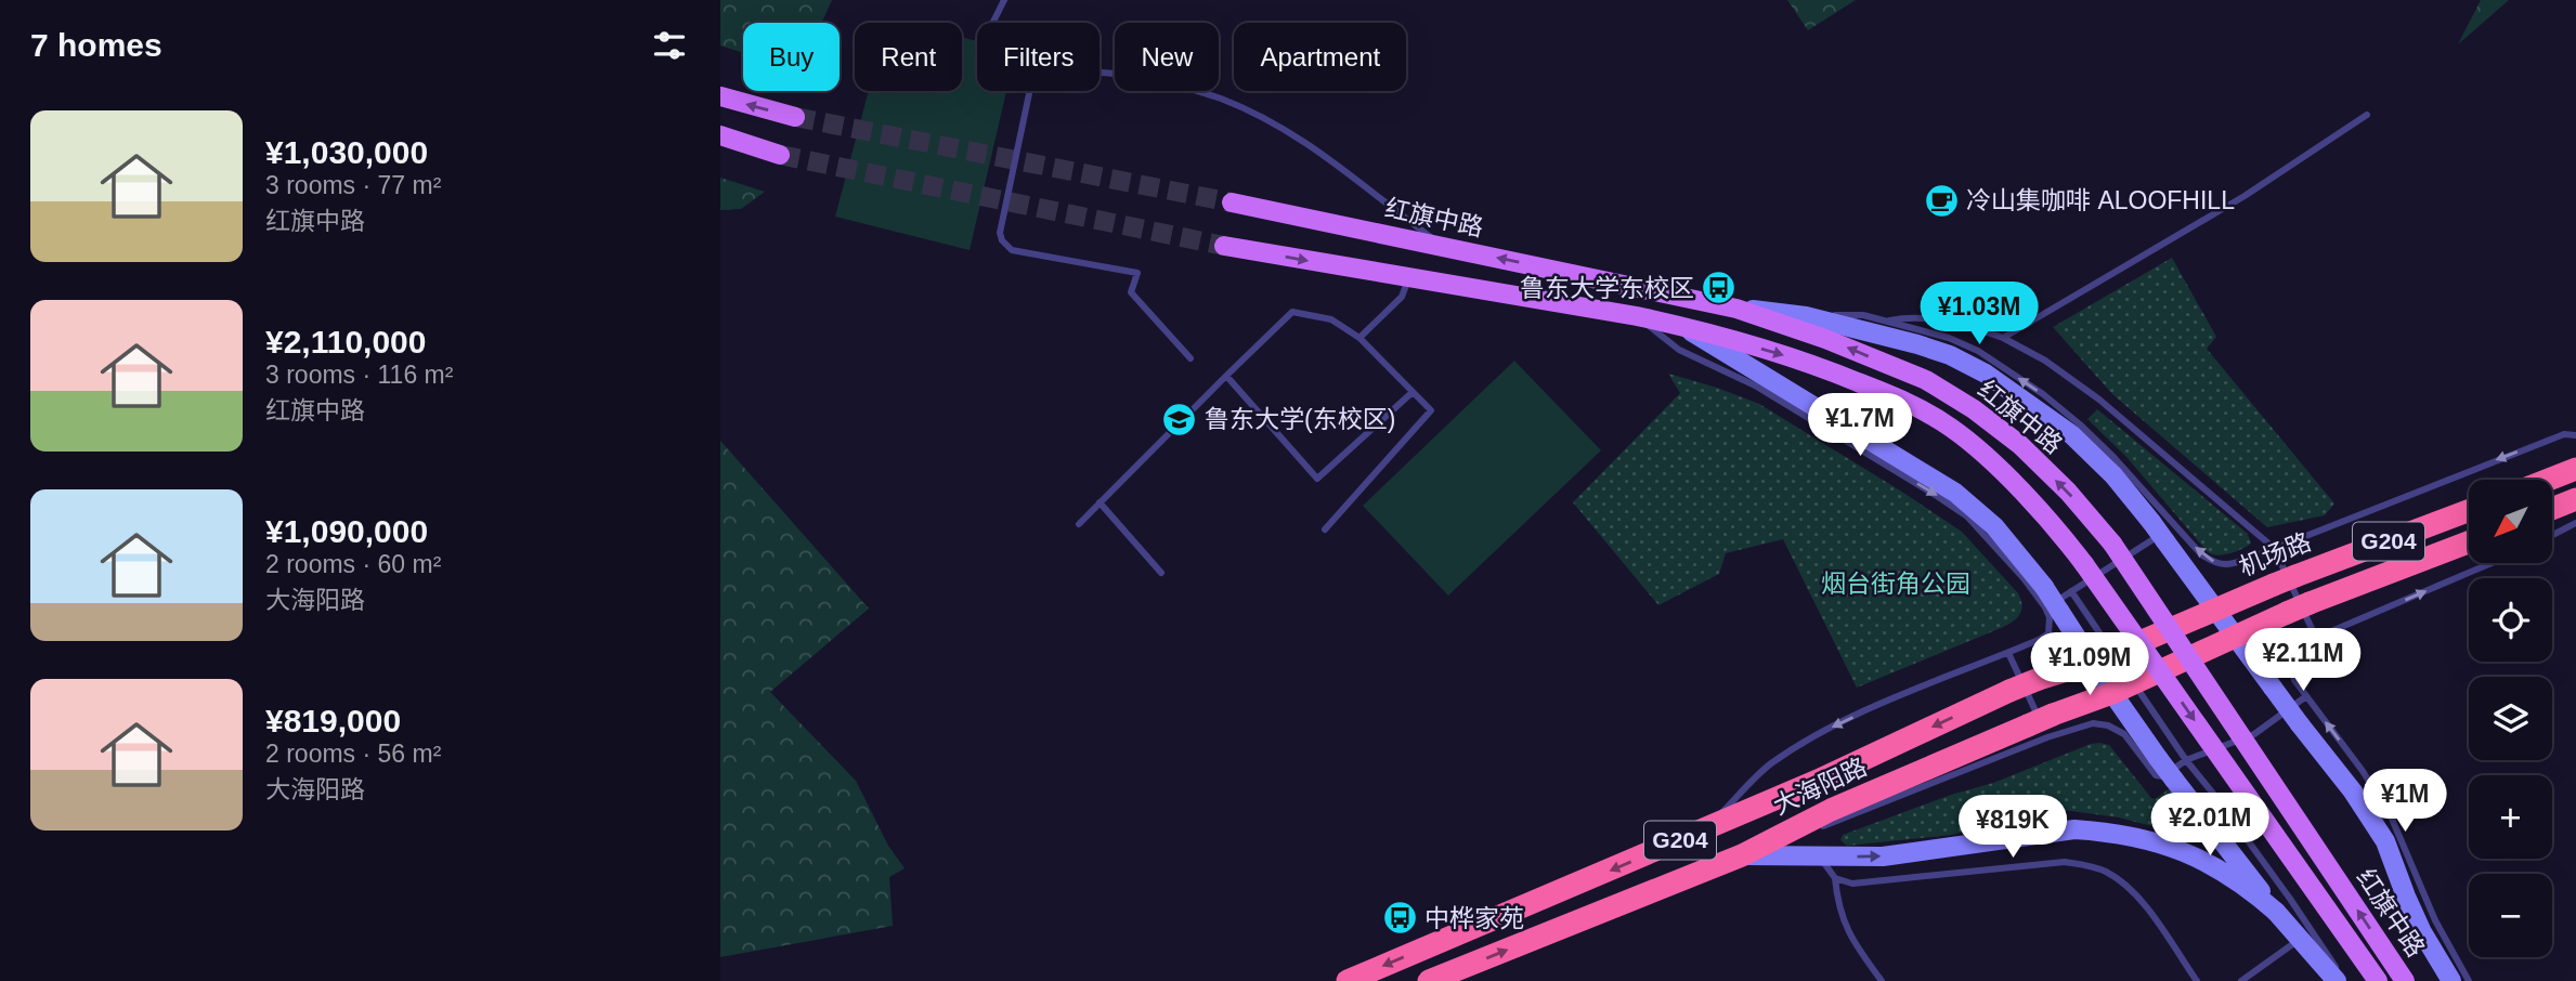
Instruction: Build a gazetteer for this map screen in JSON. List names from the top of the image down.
{
  "streets": {
    "highway": ["G204", "机场路", "大海阳路"],
    "main road": ["红旗中路"]
  },
  "crossings": [
    ["G204", "大海阳路"],
    ["机场路", "大海阳路"]
  ],
  "parks": ["烟台街角公园"],
  "places": {
    "cafe": ["冷山集咖啡 ALOOFHILL"],
    "bus stop": ["鲁东大学东校区", "中桦家苑"],
    "school or university": ["鲁东大学(东校区)"]
  },
  "north": "bottom left",
  "page": {
    "heading": "7 homes",
    "chip": [
      "Buy",
      "Rent",
      "Filters",
      "New",
      "Apartment"
    ],
    "list": [
      {
        "name": "¥1,030,000",
        "note": "3 rooms · 77 m² · 红旗中路"
      },
      {
        "name": "¥2,110,000",
        "note": "3 rooms · 116 m² · 红旗中路"
      },
      {
        "name": "¥1,090,000",
        "note": "2 rooms · 60 m² · 大海阳路"
      },
      {
        "name": "¥819,000",
        "note": "2 rooms · 56 m² · 大海阳路"
      }
    ],
    "price": [
      "¥1.03M",
      "¥1.7M",
      "¥2.11M",
      "¥1.09M",
      "¥1M",
      "¥2.01M",
      "¥819K"
    ],
    "map_buttons": ["+", "−"]
  }
}
